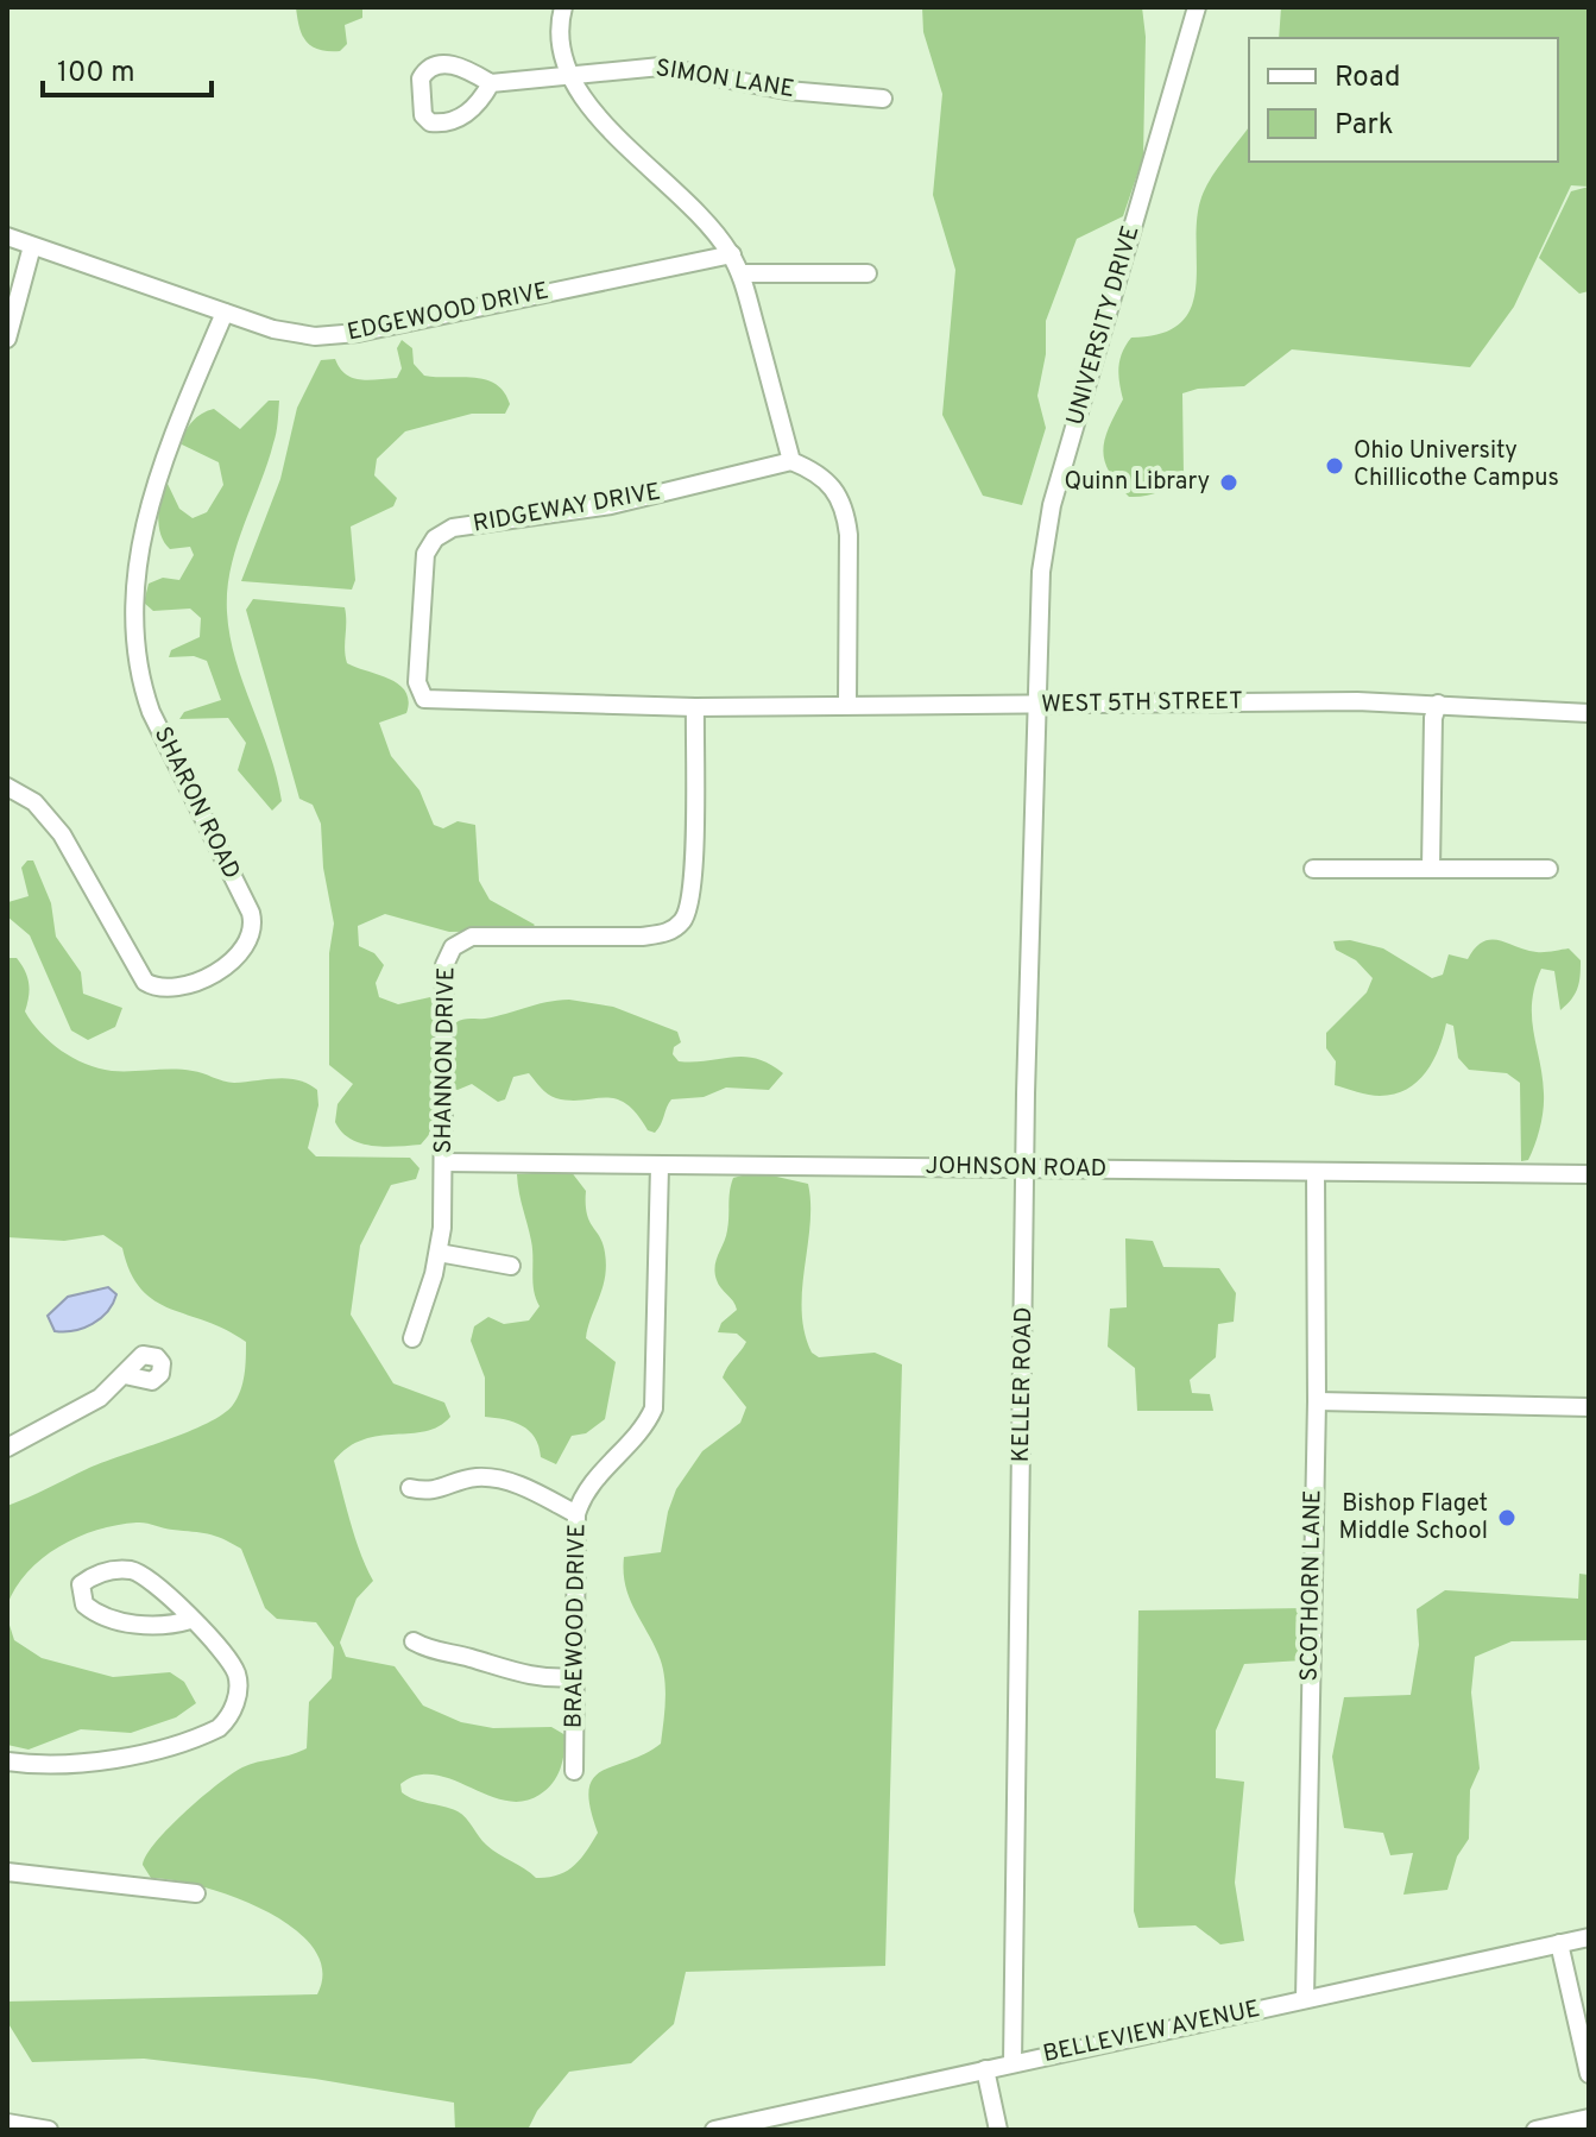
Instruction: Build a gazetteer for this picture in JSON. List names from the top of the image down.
{
  "streets": {
    "street": [
      "SIMON LANE",
      "EDGEWOOD DRIVE",
      "UNIVERSITY DRIVE",
      "RIDGEWAY DRIVE",
      "WEST 5TH STREET",
      "SHARON ROAD",
      "SHANNON DRIVE",
      "JOHNSON ROAD",
      "KELLER ROAD",
      "SCOTHORN LANE",
      "BRAEWOOD DRIVE",
      "BELLEVIEW AVENUE"
    ]
  },
  "crossings": [
    ["EDGEWOOD DRIVE", "SHARON ROAD"],
    ["UNIVERSITY DRIVE", "WEST 5TH STREET"],
    ["UNIVERSITY DRIVE", "KELLER ROAD"],
    ["RIDGEWAY DRIVE", "WEST 5TH STREET"],
    ["RIDGEWAY DRIVE", "SHANNON DRIVE"],
    ["WEST 5TH STREET", "SHANNON DRIVE"],
    ["WEST 5TH STREET", "KELLER ROAD"],
    ["SHANNON DRIVE", "JOHNSON ROAD"],
    ["JOHNSON ROAD", "KELLER ROAD"],
    ["JOHNSON ROAD", "SCOTHORN LANE"],
    ["JOHNSON ROAD", "BRAEWOOD DRIVE"],
    ["KELLER ROAD", "BELLEVIEW AVENUE"],
    ["SCOTHORN LANE", "BELLEVIEW AVENUE"]
  ],
  "places": ["Ohio University Chillicothe Campus", "Quinn Library", "Bishop Flaget Middle School"],
  "legend": ["Road", "Park"],
  "scale_bar": "100 m"
}
